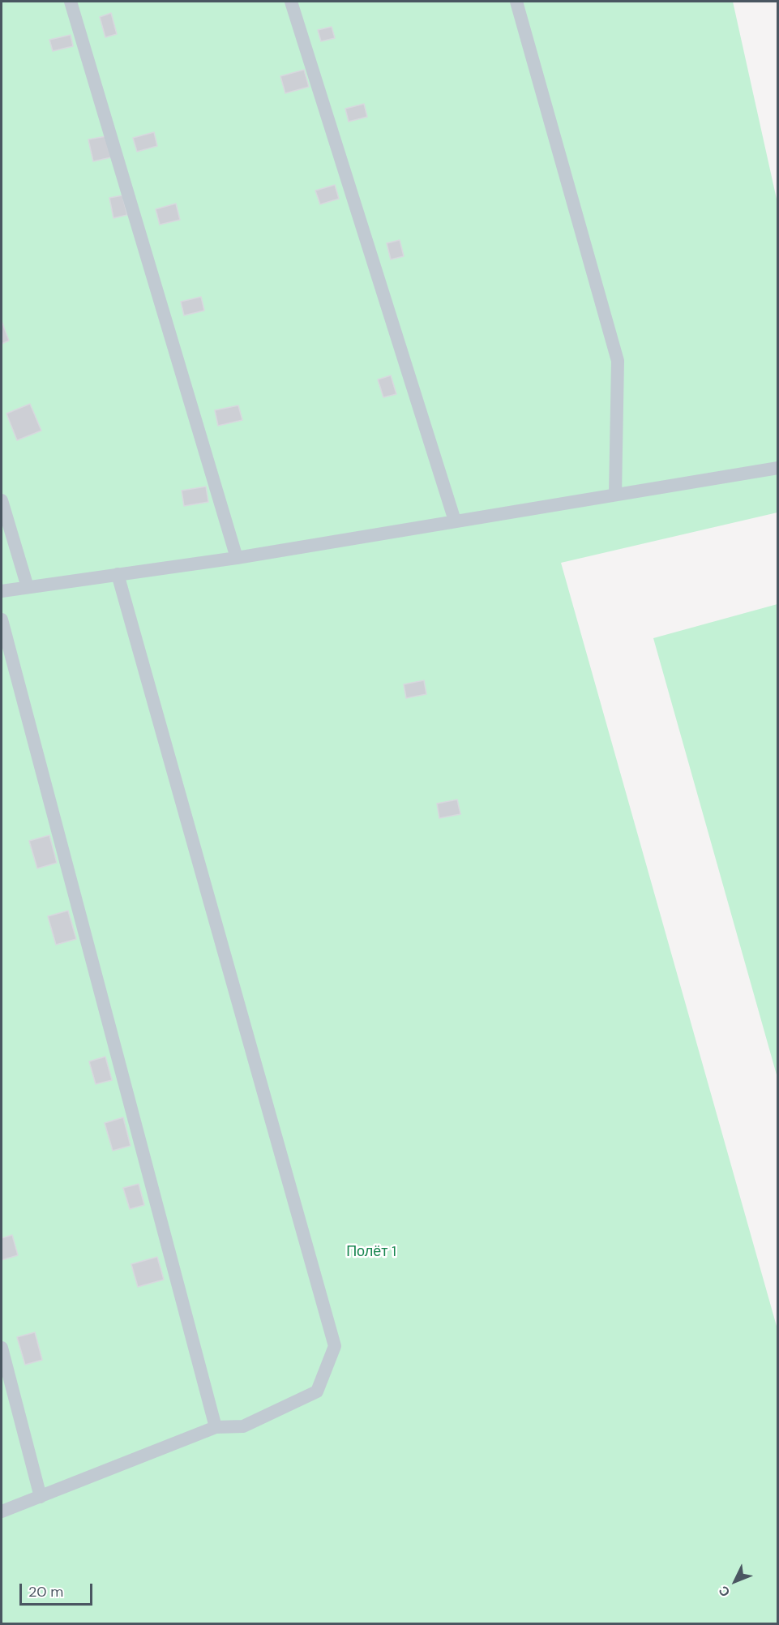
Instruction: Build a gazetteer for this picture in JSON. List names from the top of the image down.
{
  "parks": ["Полёт 1"],
  "scale_bar": "20 m",
  "north": "bottom left"
}
